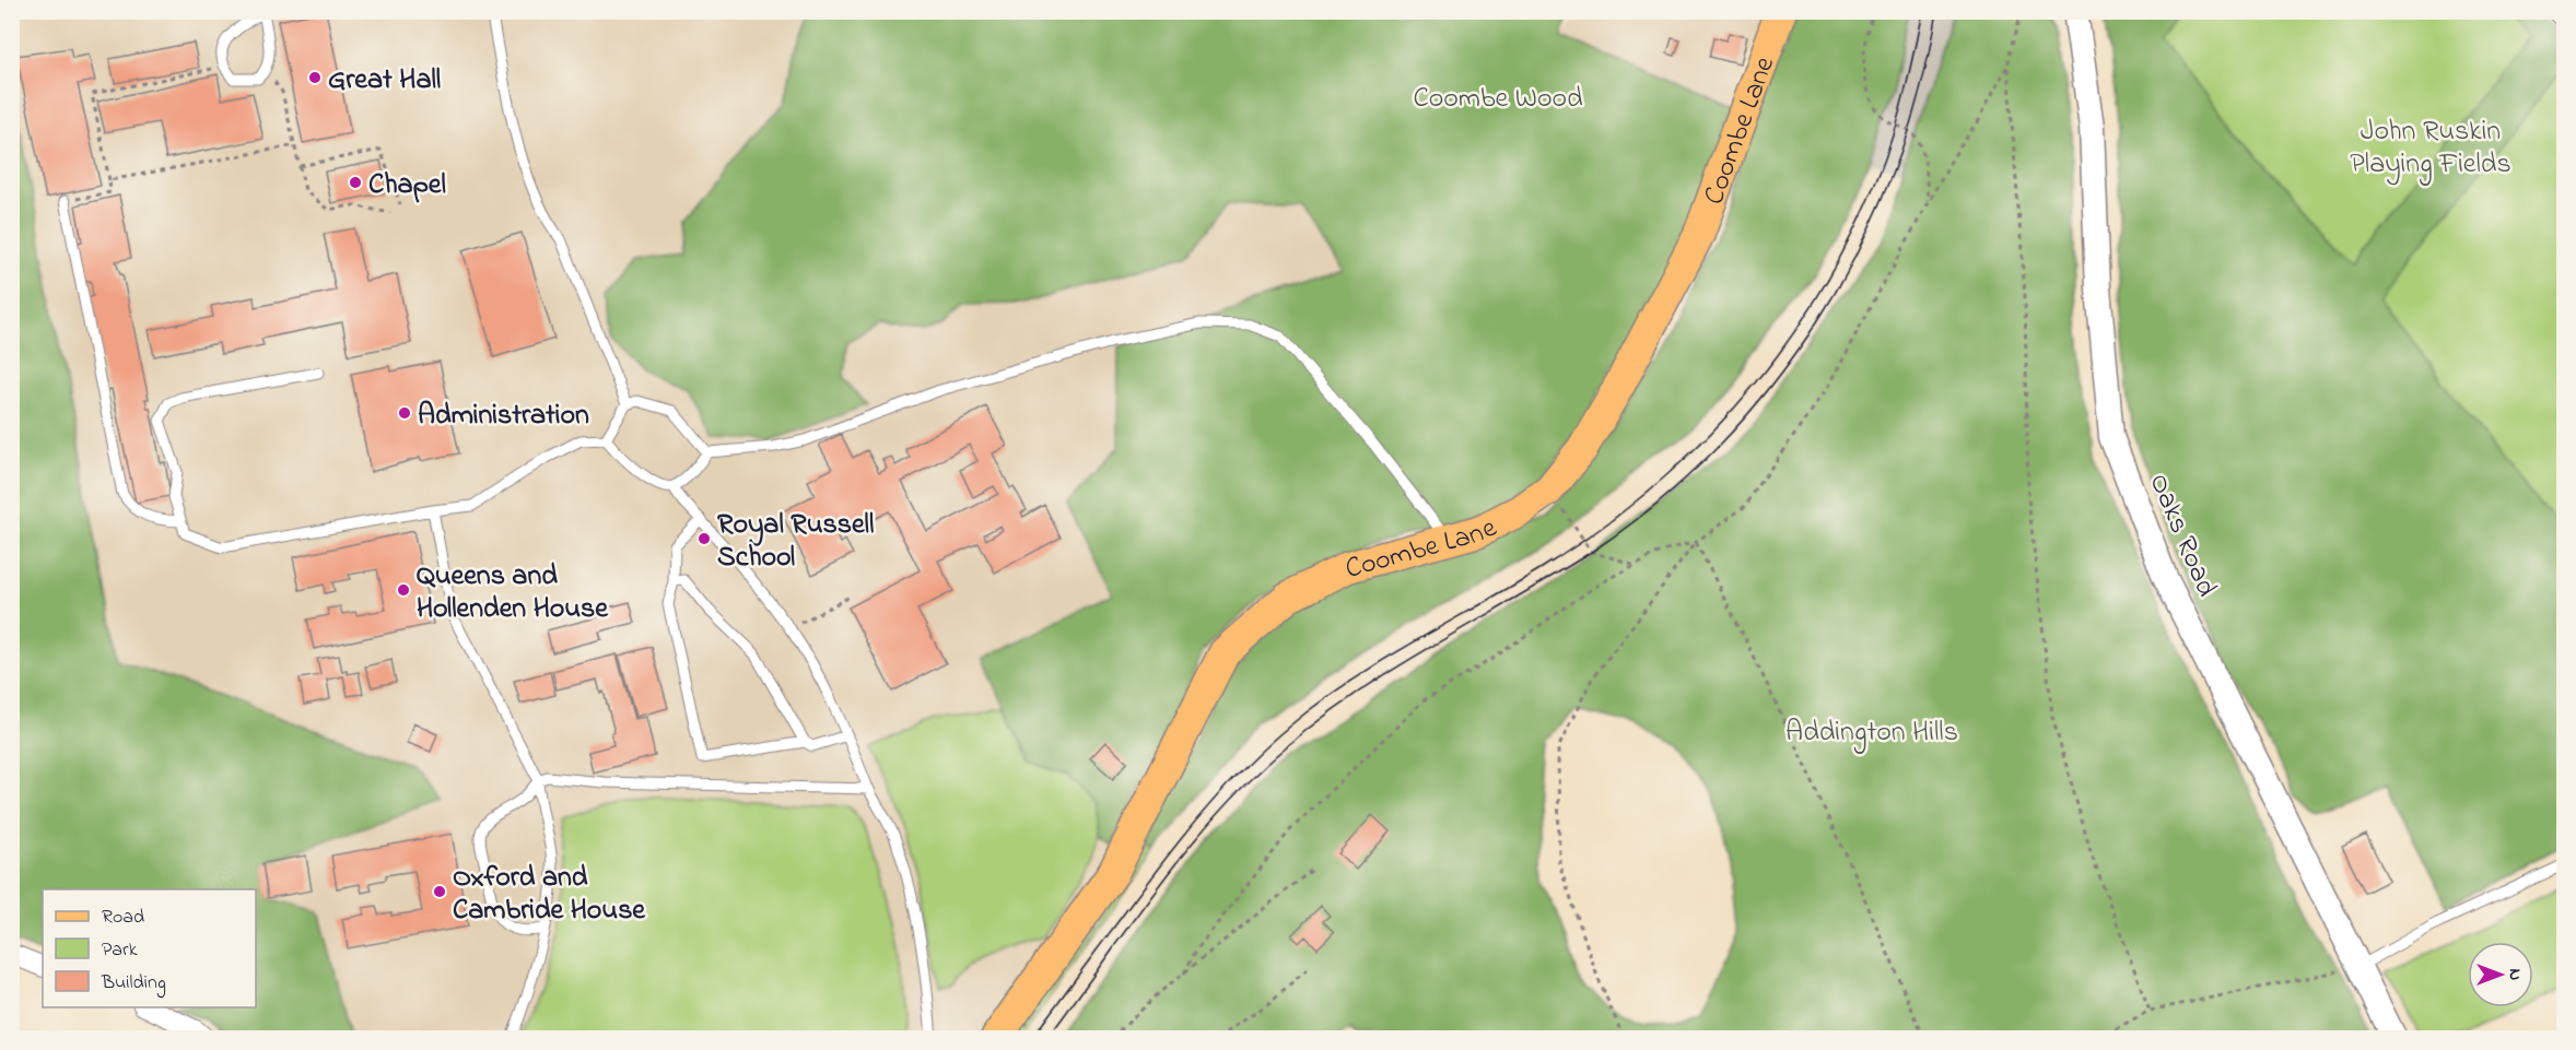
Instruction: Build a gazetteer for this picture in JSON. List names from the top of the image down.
{
  "streets": {
    "main road": ["Coombe Lane"],
    "street": ["Oaks Road"]
  },
  "parks": ["Coombe Wood", "John Ruskin Playing Fields", "Addington Hills"],
  "places": [
    "Great Hall",
    "Chapel",
    "Administration",
    "Royal Russell School",
    "Queens and Hollenden House",
    "Oxford and Cambride House"
  ],
  "legend": ["Road", "Park", "Building"],
  "north": "right"
}
